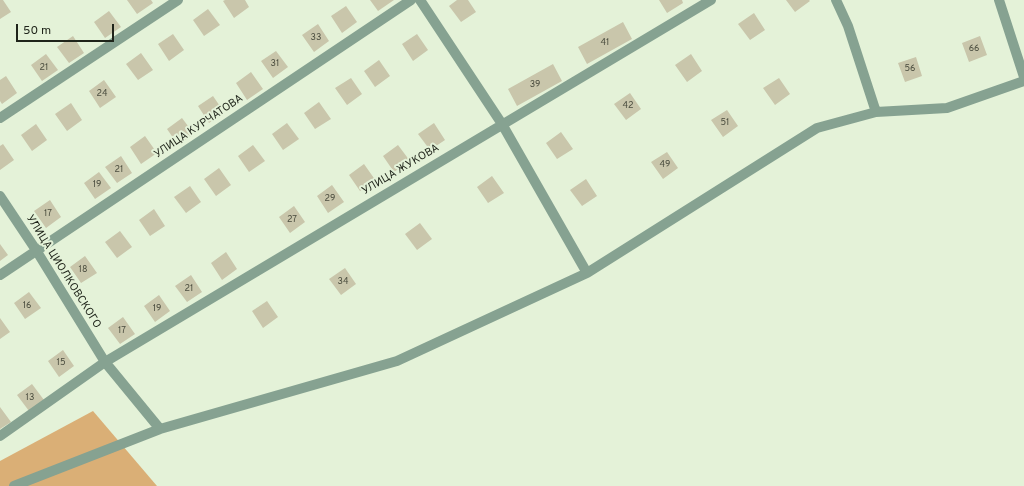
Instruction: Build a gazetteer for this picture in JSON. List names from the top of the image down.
{
  "streets": {
    "street": ["УЛИЦА КУРЧАТОВА", "УЛИЦА ЖУКОВА", "УЛИЦА ЦИОЛКОВСКОГО"]
  },
  "crossings": [
    ["УЛИЦА КУРЧАТОВА", "УЛИЦА ЦИОЛКОВСКОГО"],
    ["УЛИЦА ЖУКОВА", "УЛИЦА ЦИОЛКОВСКОГО"]
  ],
  "house_numbers": [
    "33",
    "41",
    "66",
    "31",
    "21",
    "56",
    "39",
    "24",
    "42",
    "51",
    "49",
    "21",
    "19",
    "29",
    "17",
    "27",
    "18",
    "34",
    "21",
    "16",
    "19",
    "17",
    "15",
    "13"
  ],
  "scale_bar": "50 m"
}
